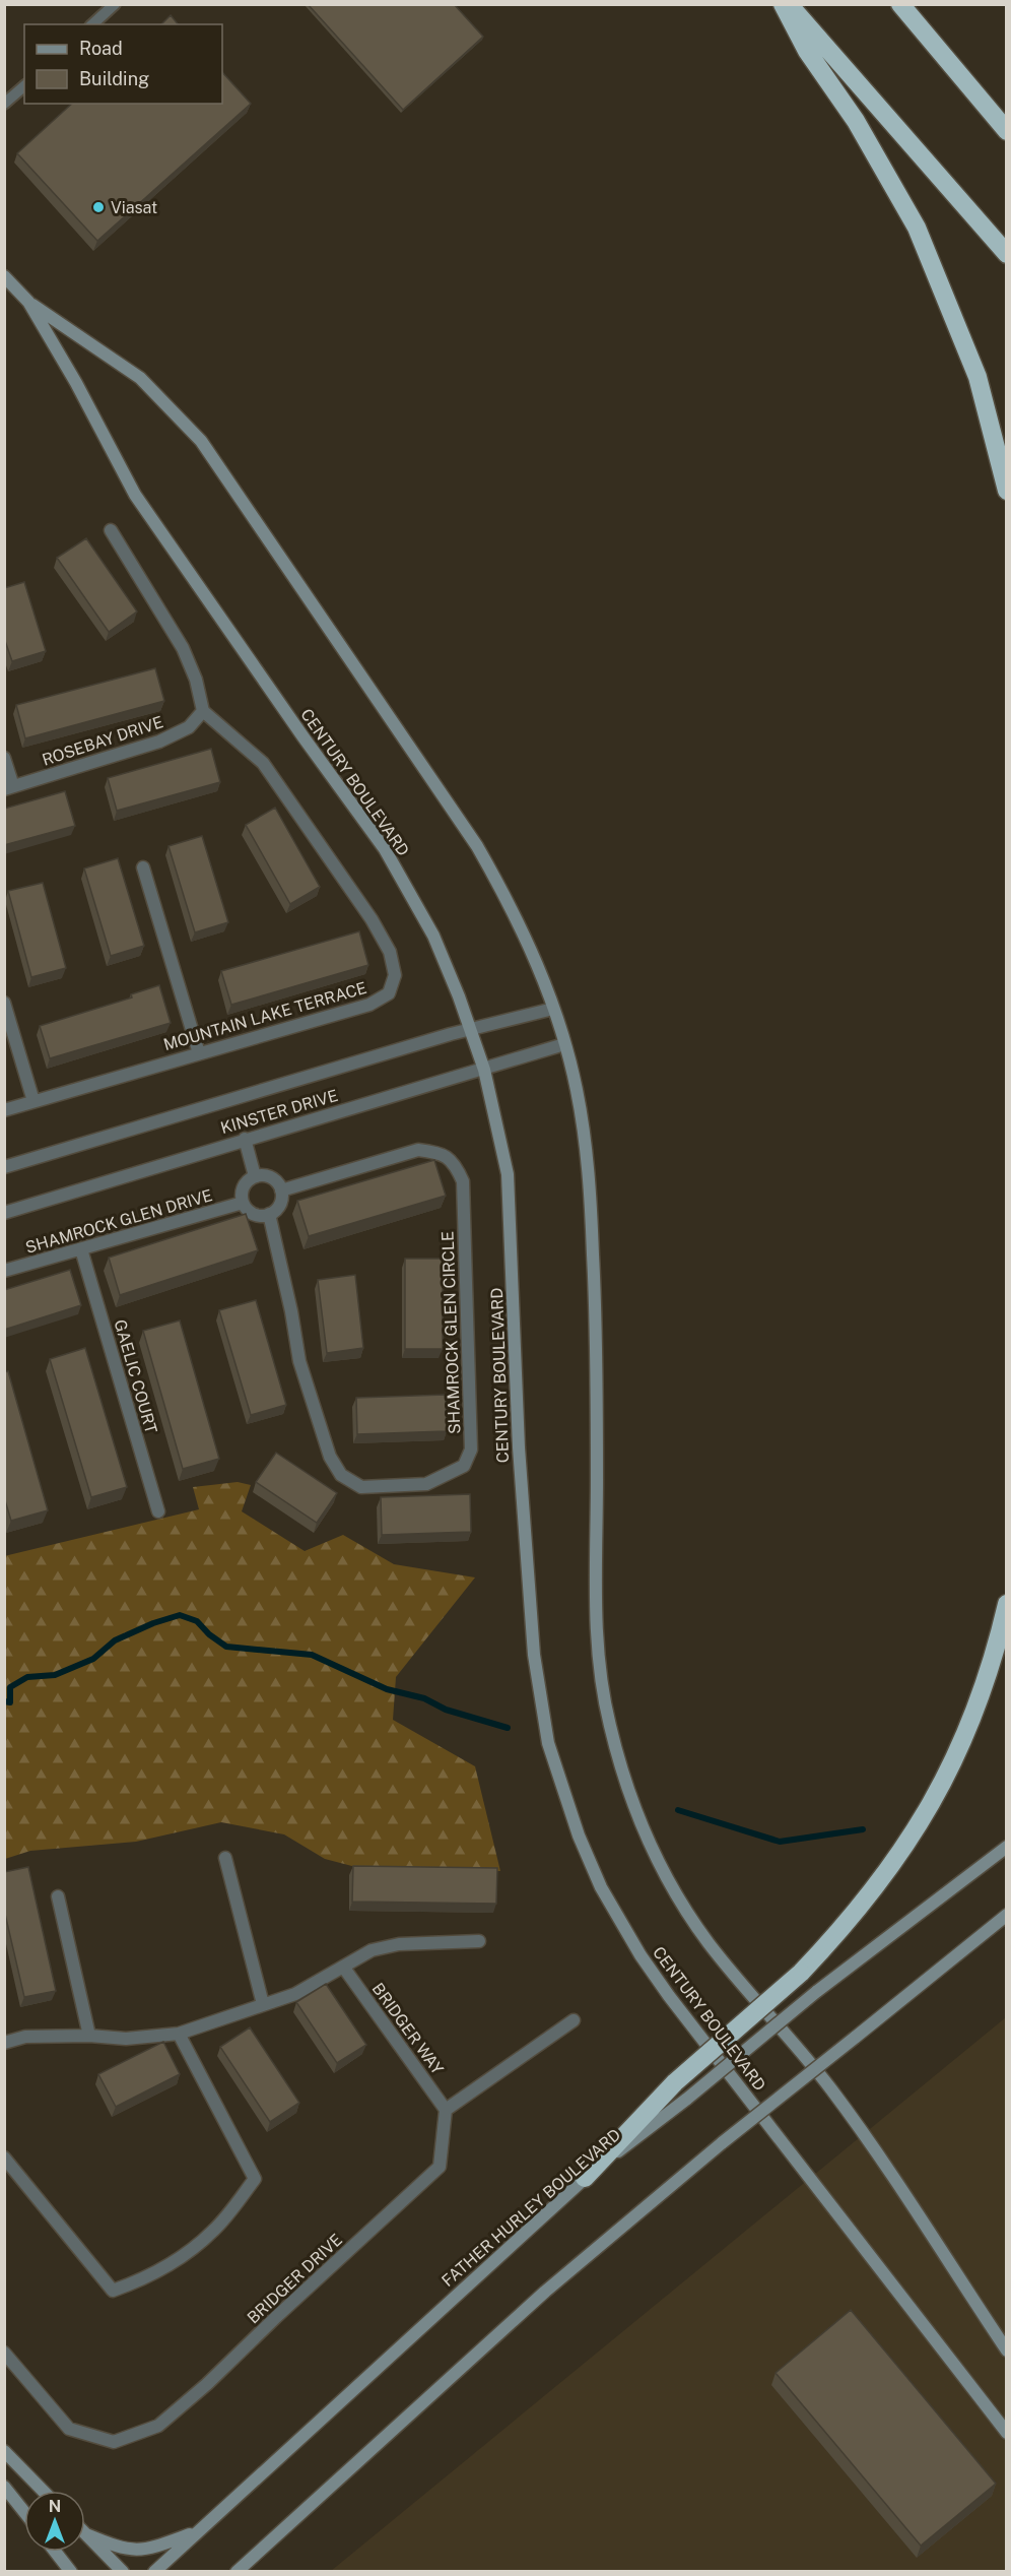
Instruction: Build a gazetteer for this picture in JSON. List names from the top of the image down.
{
  "streets": {
    "street": [
      "ROSEBAY DRIVE",
      "CENTURY BOULEVARD",
      "MOUNTAIN LAKE TERRACE",
      "KINSTER DRIVE",
      "SHAMROCK GLEN DRIVE",
      "SHAMROCK GLEN CIRCLE",
      "GAELIC COURT",
      "BRIDGER WAY",
      "FATHER HURLEY BOULEVARD",
      "BRIDGER DRIVE"
    ]
  },
  "crossings": [
    ["ROSEBAY DRIVE", "MOUNTAIN LAKE TERRACE"],
    ["CENTURY BOULEVARD", "KINSTER DRIVE"],
    ["SHAMROCK GLEN DRIVE", "SHAMROCK GLEN CIRCLE"],
    ["SHAMROCK GLEN DRIVE", "GAELIC COURT"],
    ["BRIDGER WAY", "BRIDGER DRIVE"]
  ],
  "places": ["Viasat"],
  "legend": ["Road", "Building"],
  "north": "top"
}
